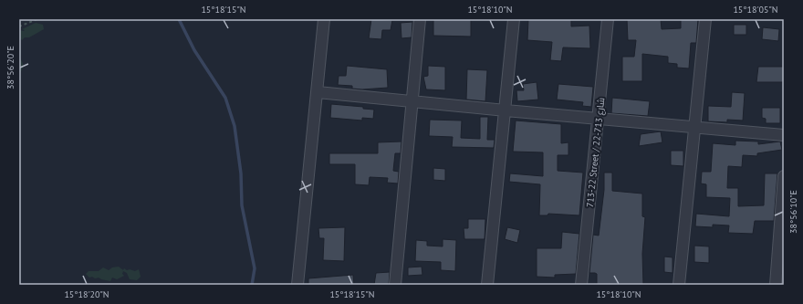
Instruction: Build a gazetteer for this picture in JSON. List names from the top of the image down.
{
  "streets": {
    "street": ["713-22 Street / شارع 713-22"]
  },
  "coordinates": [
    "15°18'15\"N",
    "15°18'10\"N",
    "15°18'05\"N",
    "38°56'20\"E",
    "38°56'10\"E",
    "15°18'20\"N"
  ]
}
